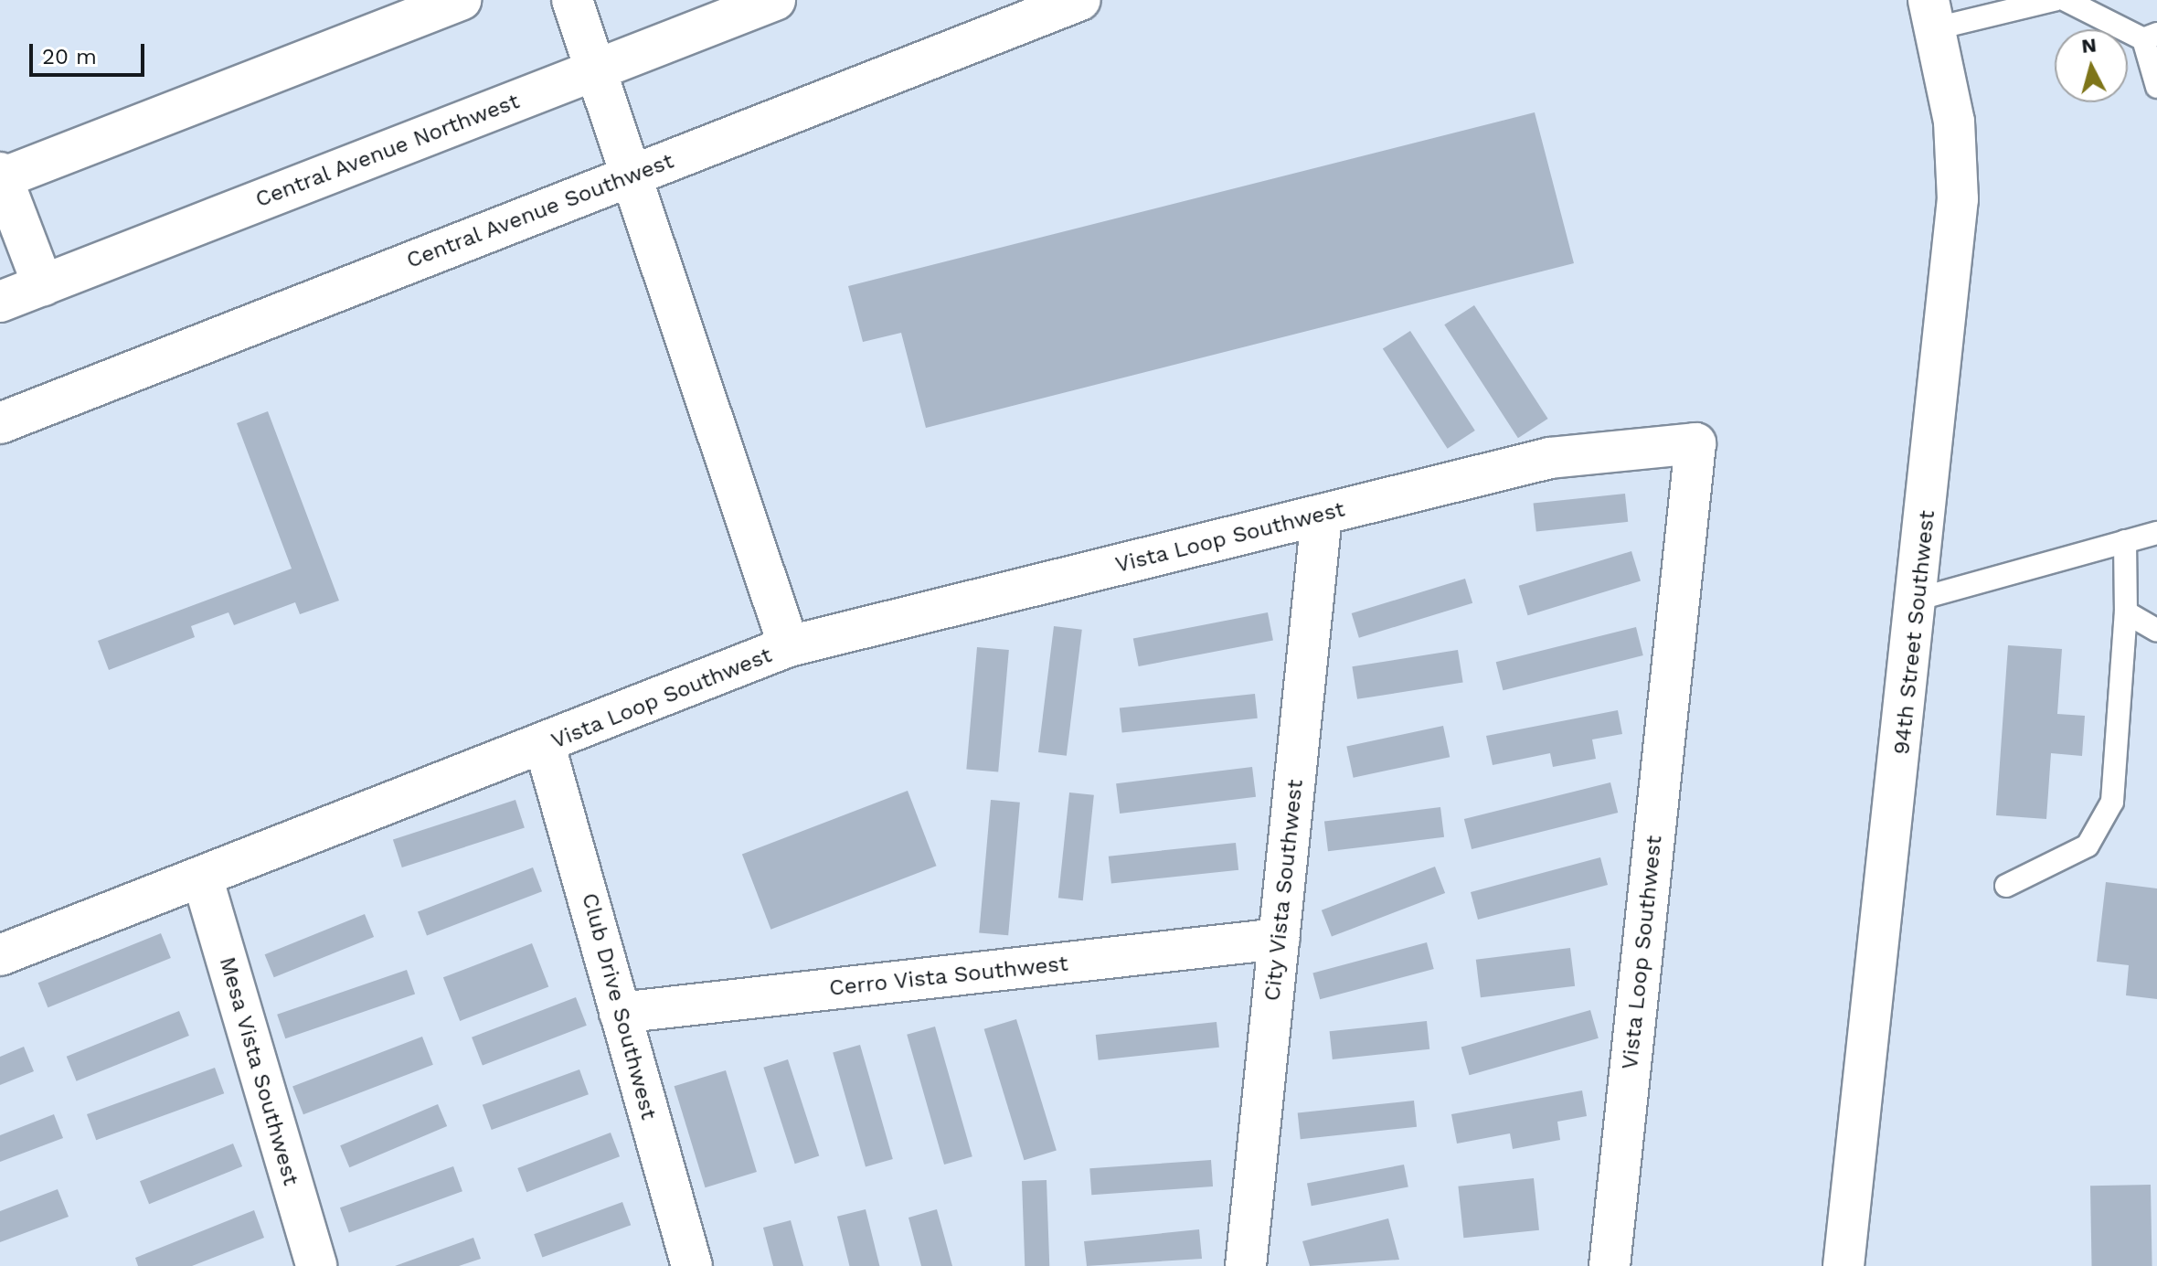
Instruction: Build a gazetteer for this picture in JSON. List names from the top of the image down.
{
  "streets": {
    "street": [
      "Central Avenue Northwest",
      "Central Avenue Southwest",
      "Vista Loop Southwest",
      "94th Street Southwest",
      "City Vista Southwest",
      "Cerro Vista Southwest",
      "Club Drive Southwest",
      "Mesa Vista Southwest"
    ]
  },
  "crossings": [
    ["Vista Loop Southwest", "City Vista Southwest"],
    ["Vista Loop Southwest", "Club Drive Southwest"],
    ["Vista Loop Southwest", "Mesa Vista Southwest"],
    ["City Vista Southwest", "Cerro Vista Southwest"],
    ["Cerro Vista Southwest", "Club Drive Southwest"]
  ],
  "scale_bar": "20 m",
  "north": "top"
}
